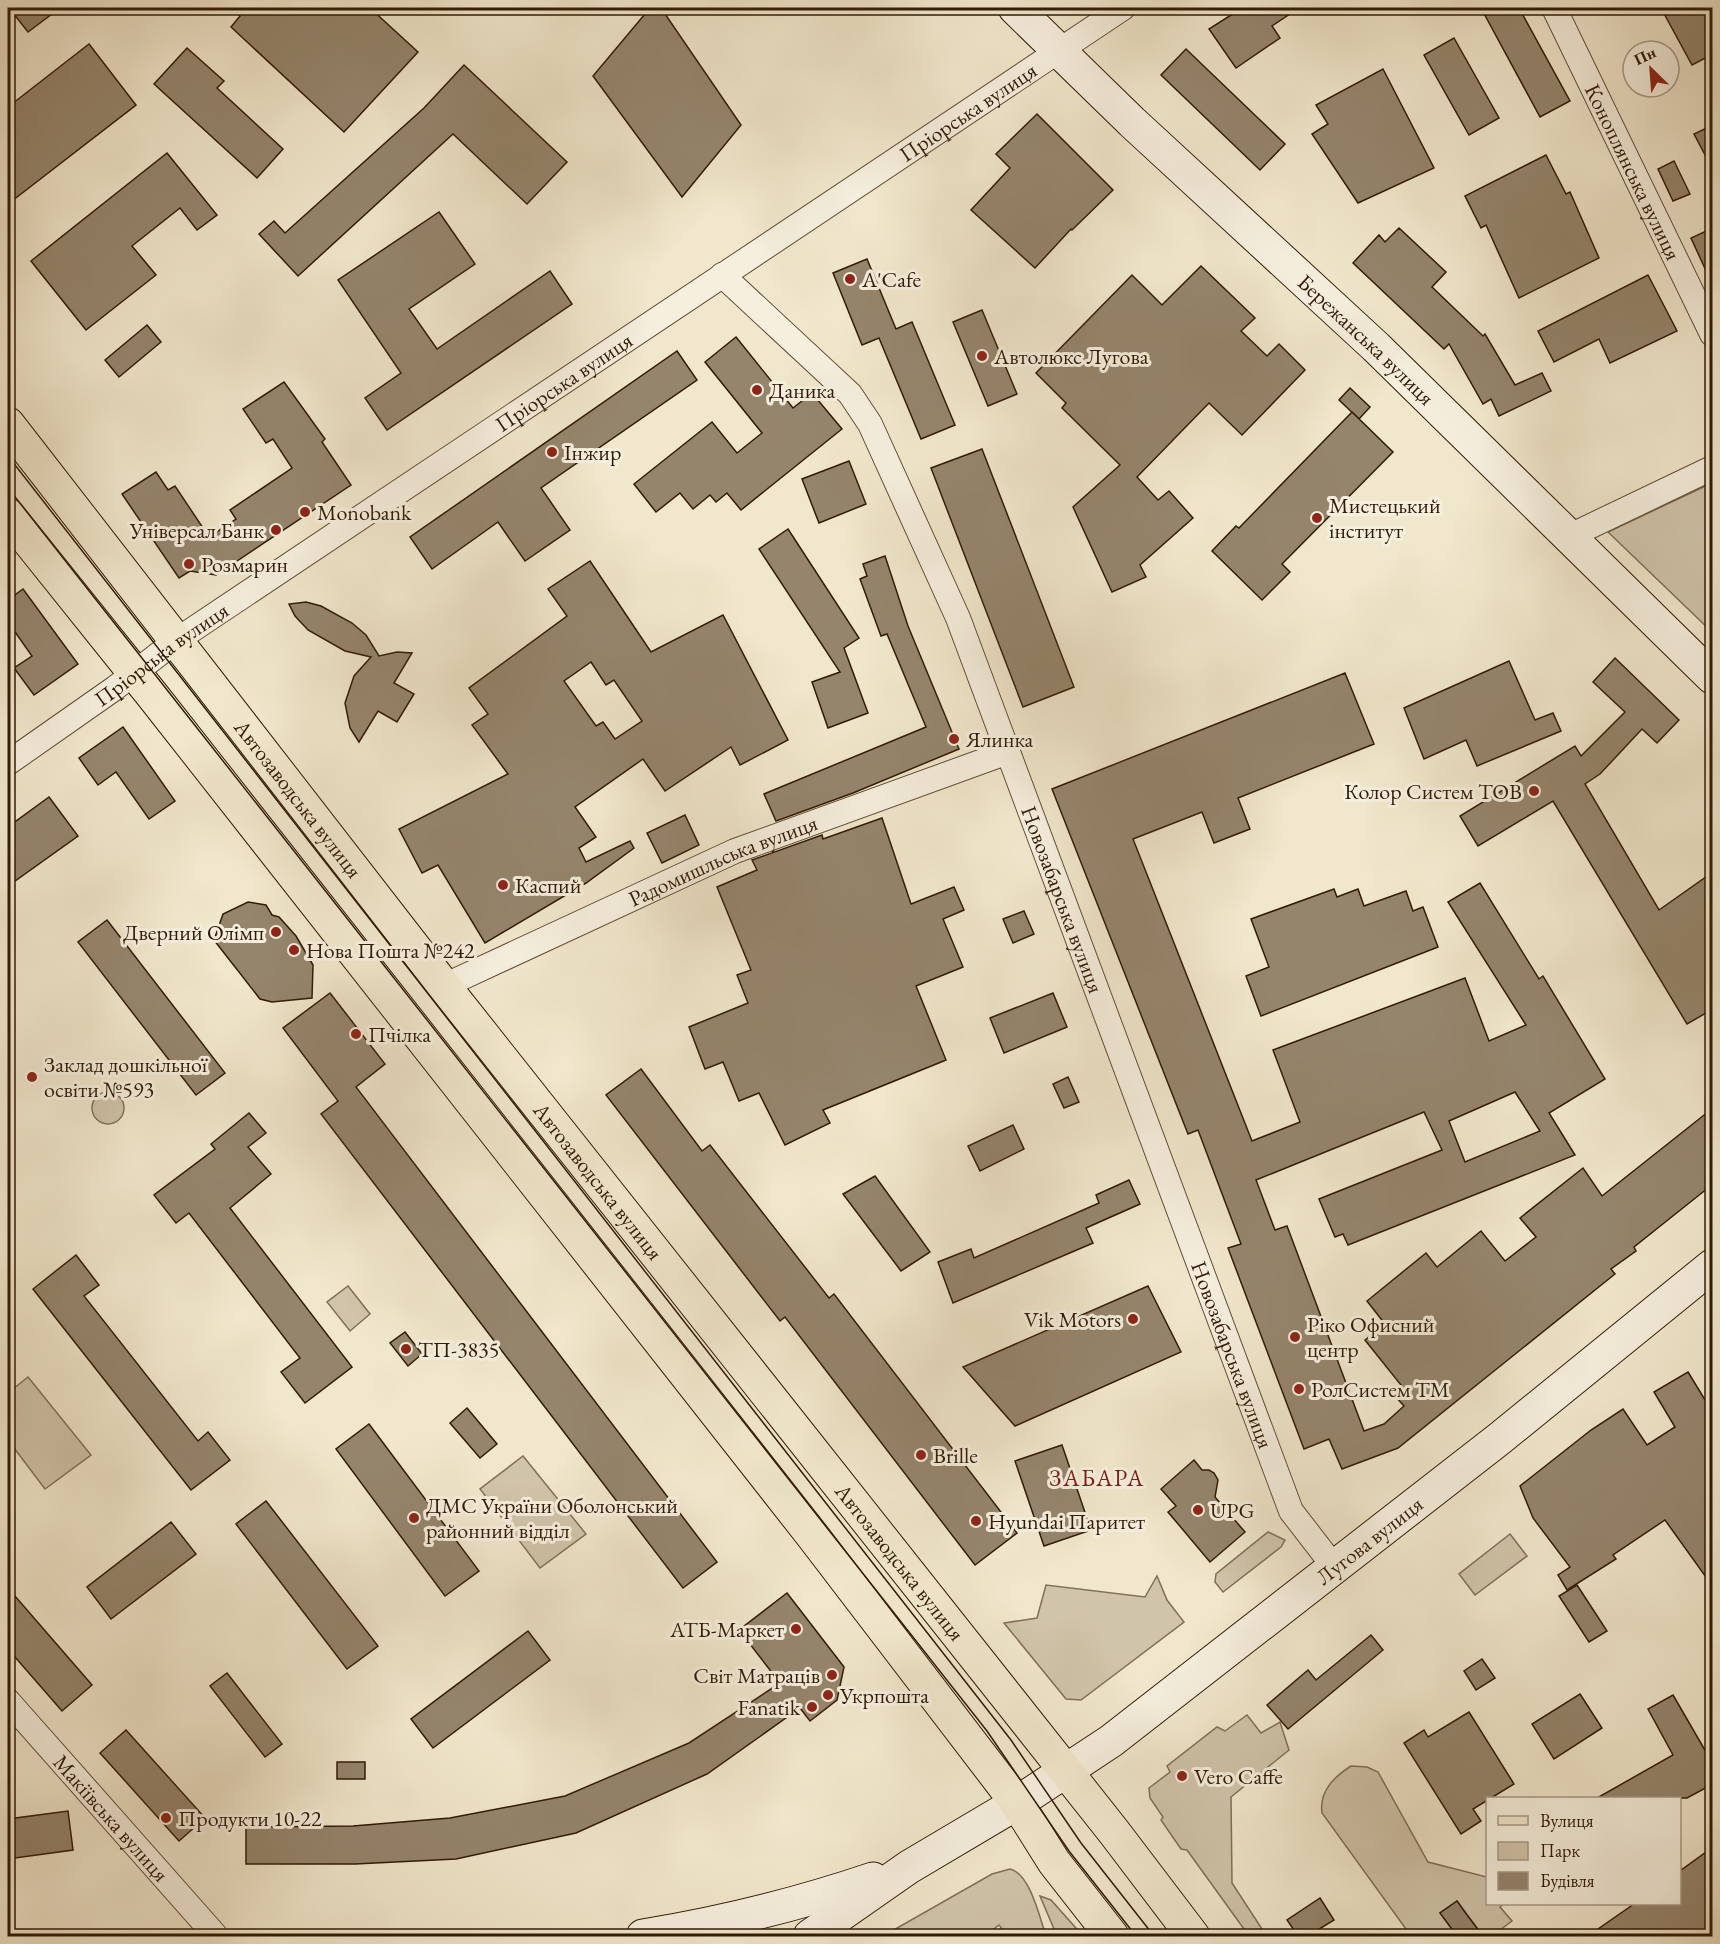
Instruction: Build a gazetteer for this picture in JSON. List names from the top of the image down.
{
  "streets": {
    "main road": ["Бережанська вулиця", "Автозаводська вулиця", "Лугова вулиця"],
    "street": [
      "Пріорська вулиця",
      "Коноплянська вулиця",
      "Радомишльська вулиця",
      "Новозабарська вулиця",
      "Макіївська вулиця"
    ]
  },
  "crossings": [
    ["Пріорська вулиця", "Бережанська вулиця"],
    ["Пріорська вулиця", "Автозаводська вулиця"],
    ["Пріорська вулиця", "Новозабарська вулиця"],
    ["Автозаводська вулиця", "Радомишльська вулиця"],
    ["Автозаводська вулиця", "Лугова вулиця"],
    ["Радомишльська вулиця", "Новозабарська вулиця"],
    ["Новозабарська вулиця", "Лугова вулиця"]
  ],
  "districts": ["ЗАБАРА"],
  "places": [
    "A'Cafe",
    "Автолюкс Лугова",
    "Даника",
    "Інжир",
    "Monobank",
    "Мистецький інститут",
    "Універсал Банк",
    "Розмарин",
    "Ялинка",
    "Колор Систем ТОВ",
    "Каспий",
    "Дверний Олімп",
    "Нова Пошта №242",
    "Пчілка",
    "Заклад дошкільної освіти №593",
    "Vik Motors",
    "Ріко Офисний центр",
    "ТП-3835",
    "РолСистем ТМ",
    "Brille",
    "UPG",
    "ДМС України Оболонський районний відділ",
    "Hyundai Паритет",
    "АТБ-Маркет",
    "Світ Матраців",
    "Укрпошта",
    "Fanatik",
    "Vero Caffe",
    "Продукти 10-22"
  ],
  "legend": ["Вулиця", "Парк", "Будівля"],
  "north": "top left"
}
